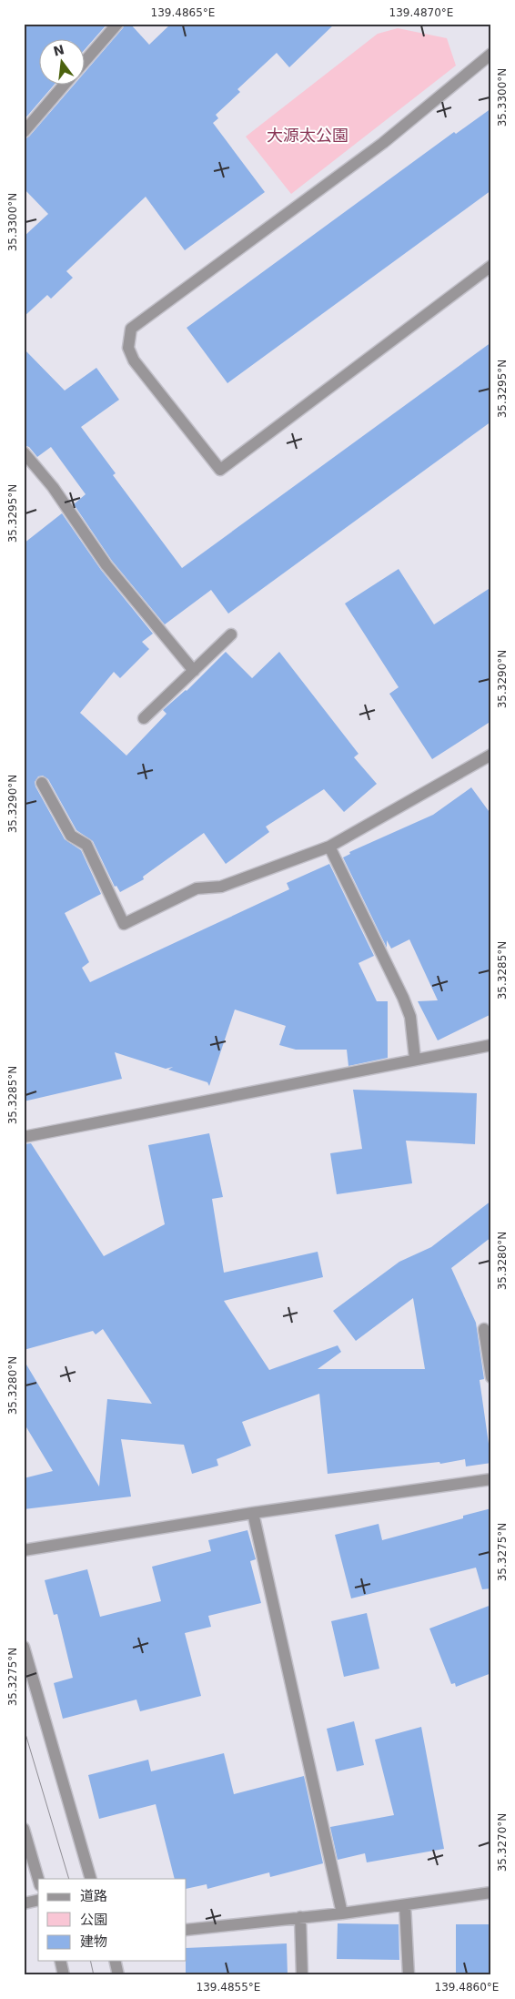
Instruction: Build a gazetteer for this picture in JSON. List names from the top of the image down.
{
  "parks": ["大源太公園"],
  "legend": ["道路", "公園", "建物"],
  "north": "top",
  "coordinates": [
    "139.4865°E",
    "139.4870°E",
    "35.3300°N",
    "35.3295°N",
    "35.3290°N",
    "35.3285°N",
    "35.3280°N",
    "35.3275°N",
    "35.3270°N",
    "139.4855°E",
    "139.4860°E"
  ]
}
